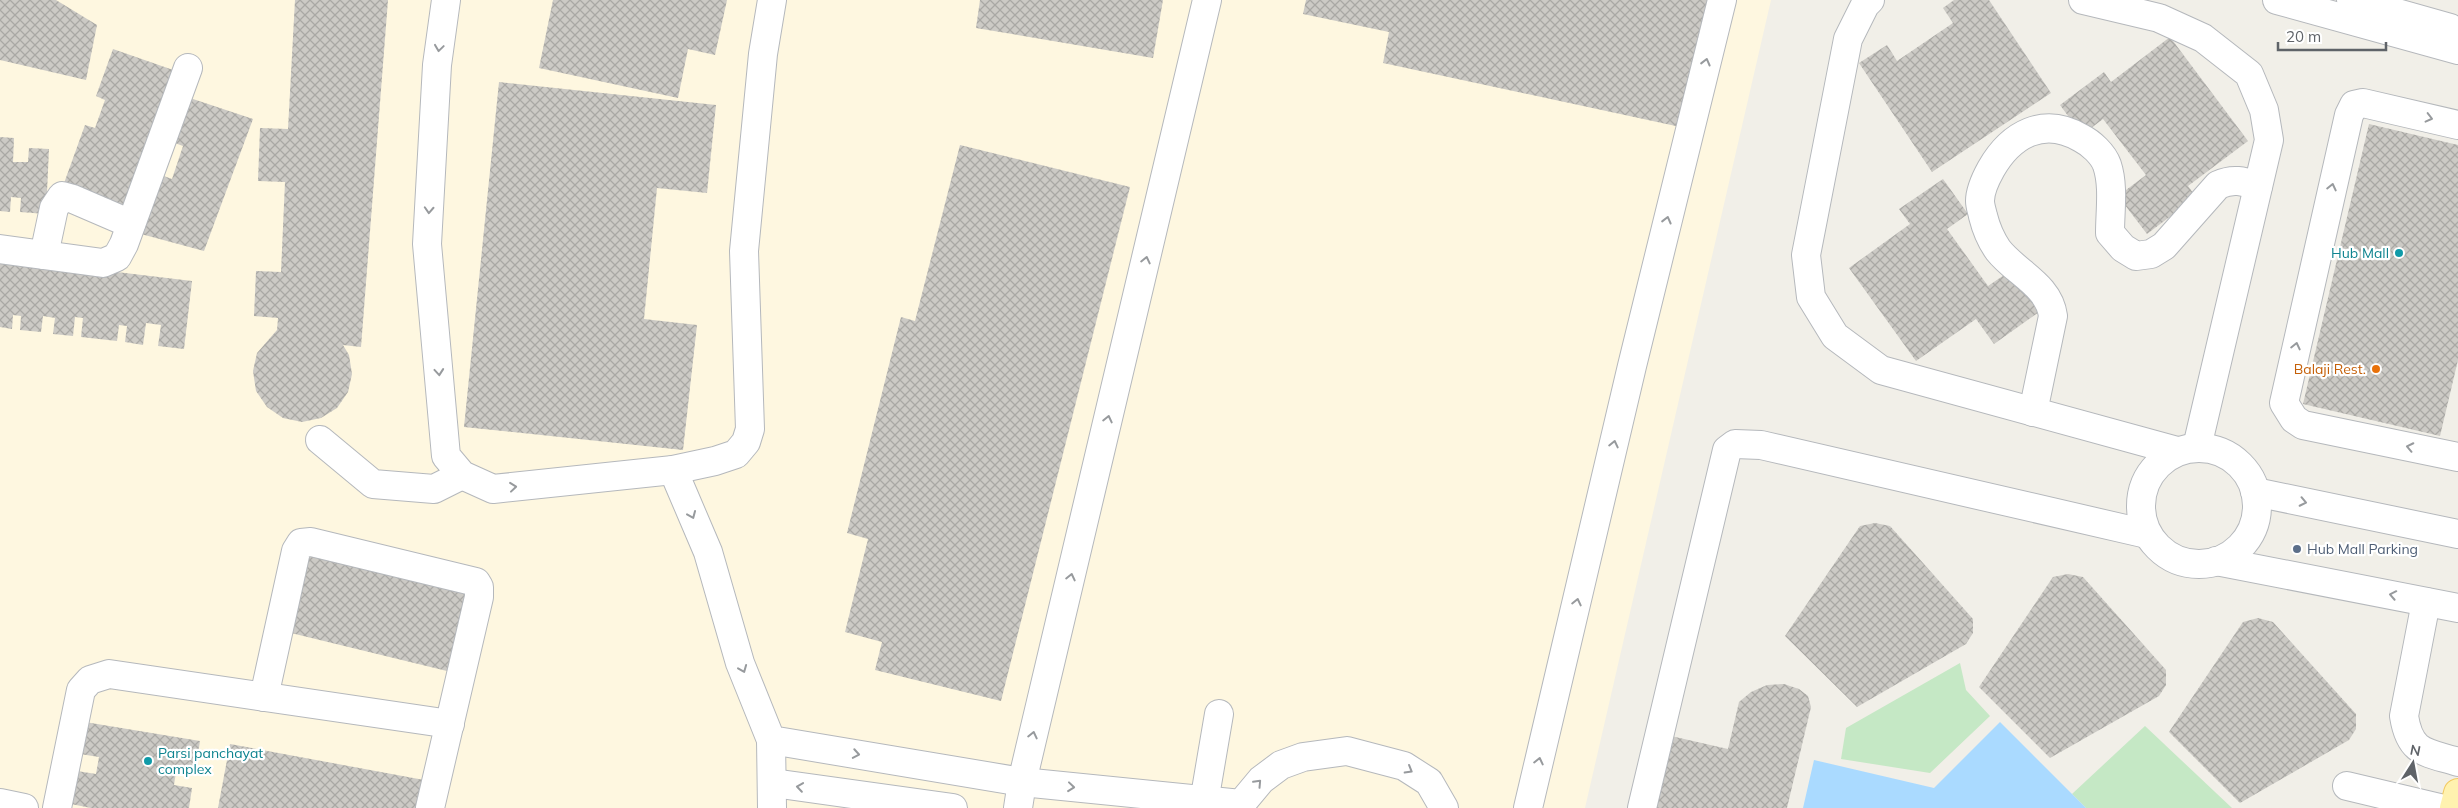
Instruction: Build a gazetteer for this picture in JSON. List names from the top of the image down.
{
  "places": [
    "Hub Mall",
    "Balaji Rest.",
    "Hub Mall Parking",
    "Parsi panchayat complex"
  ],
  "scale_bar": "20 m",
  "north": "top"
}
